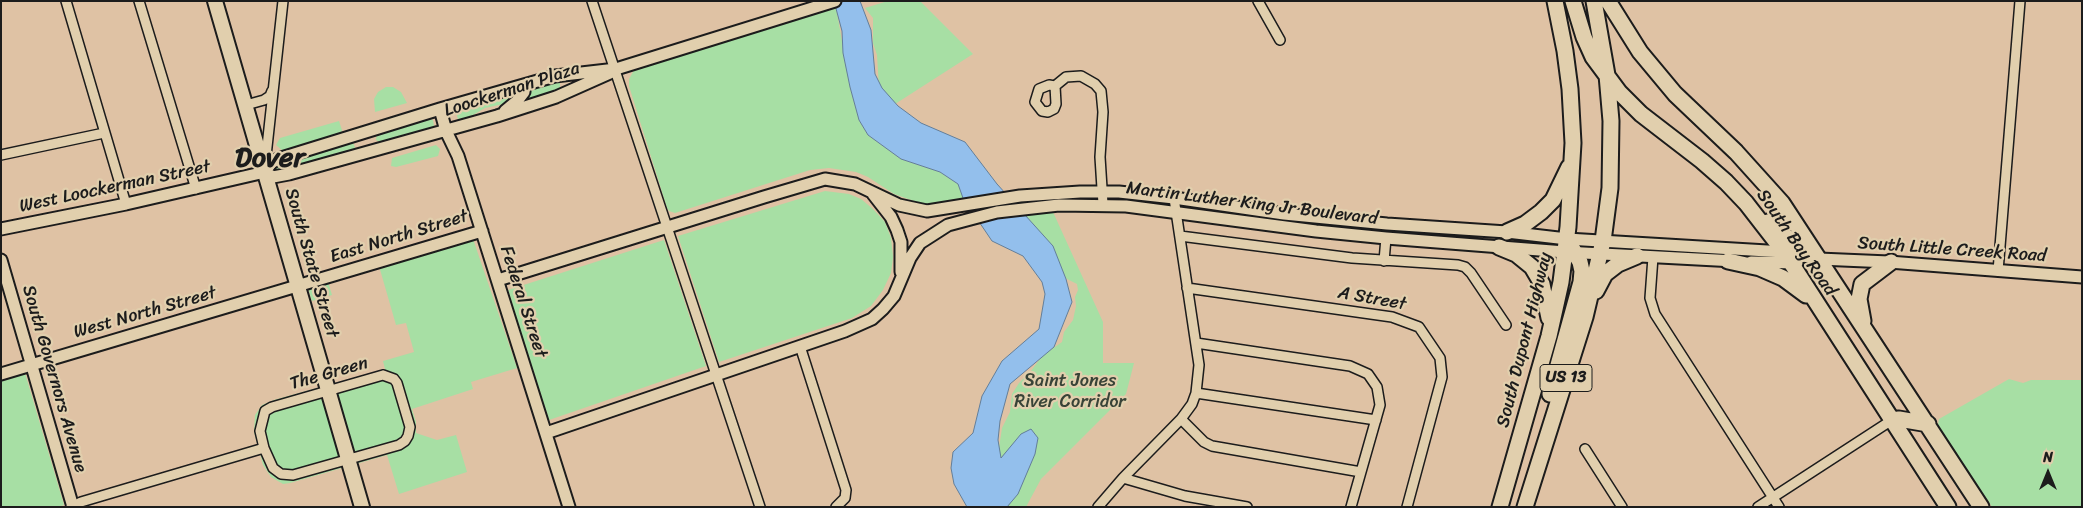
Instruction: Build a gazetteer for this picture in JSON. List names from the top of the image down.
{
  "streets": {
    "highway": ["South Bay Road", "South Dupont Highway", "US 13"],
    "main road": ["South State Street"],
    "street": [
      "Loockerman Plaza",
      "West Loockerman Street",
      "Martin Luther King Jr Boulevard",
      "East North Street",
      "South Little Creek Road",
      "A Street",
      "Federal Street",
      "West North Street",
      "The Green",
      "South Governors Avenue"
    ]
  },
  "crossings": [
    ["Loockerman Plaza", "West Loockerman Street"],
    ["Loockerman Plaza", "South State Street"],
    ["Loockerman Plaza", "Federal Street"],
    ["West Loockerman Street", "South State Street"],
    ["Martin Luther King Jr Boulevard", "Federal Street"],
    ["Martin Luther King Jr Boulevard", "South Dupont Highway"],
    ["East North Street", "South State Street"],
    ["East North Street", "Federal Street"],
    ["East North Street", "West North Street"],
    ["South Bay Road", "South Little Creek Road"],
    ["South Bay Road", "US 13"],
    ["South Little Creek Road", "US 13"],
    ["South State Street", "West North Street"],
    ["South State Street", "The Green"],
    ["West North Street", "South Governors Avenue"]
  ],
  "districts": ["Dover"],
  "parks": ["Saint Jones River Corridor"],
  "north": "top"
}
